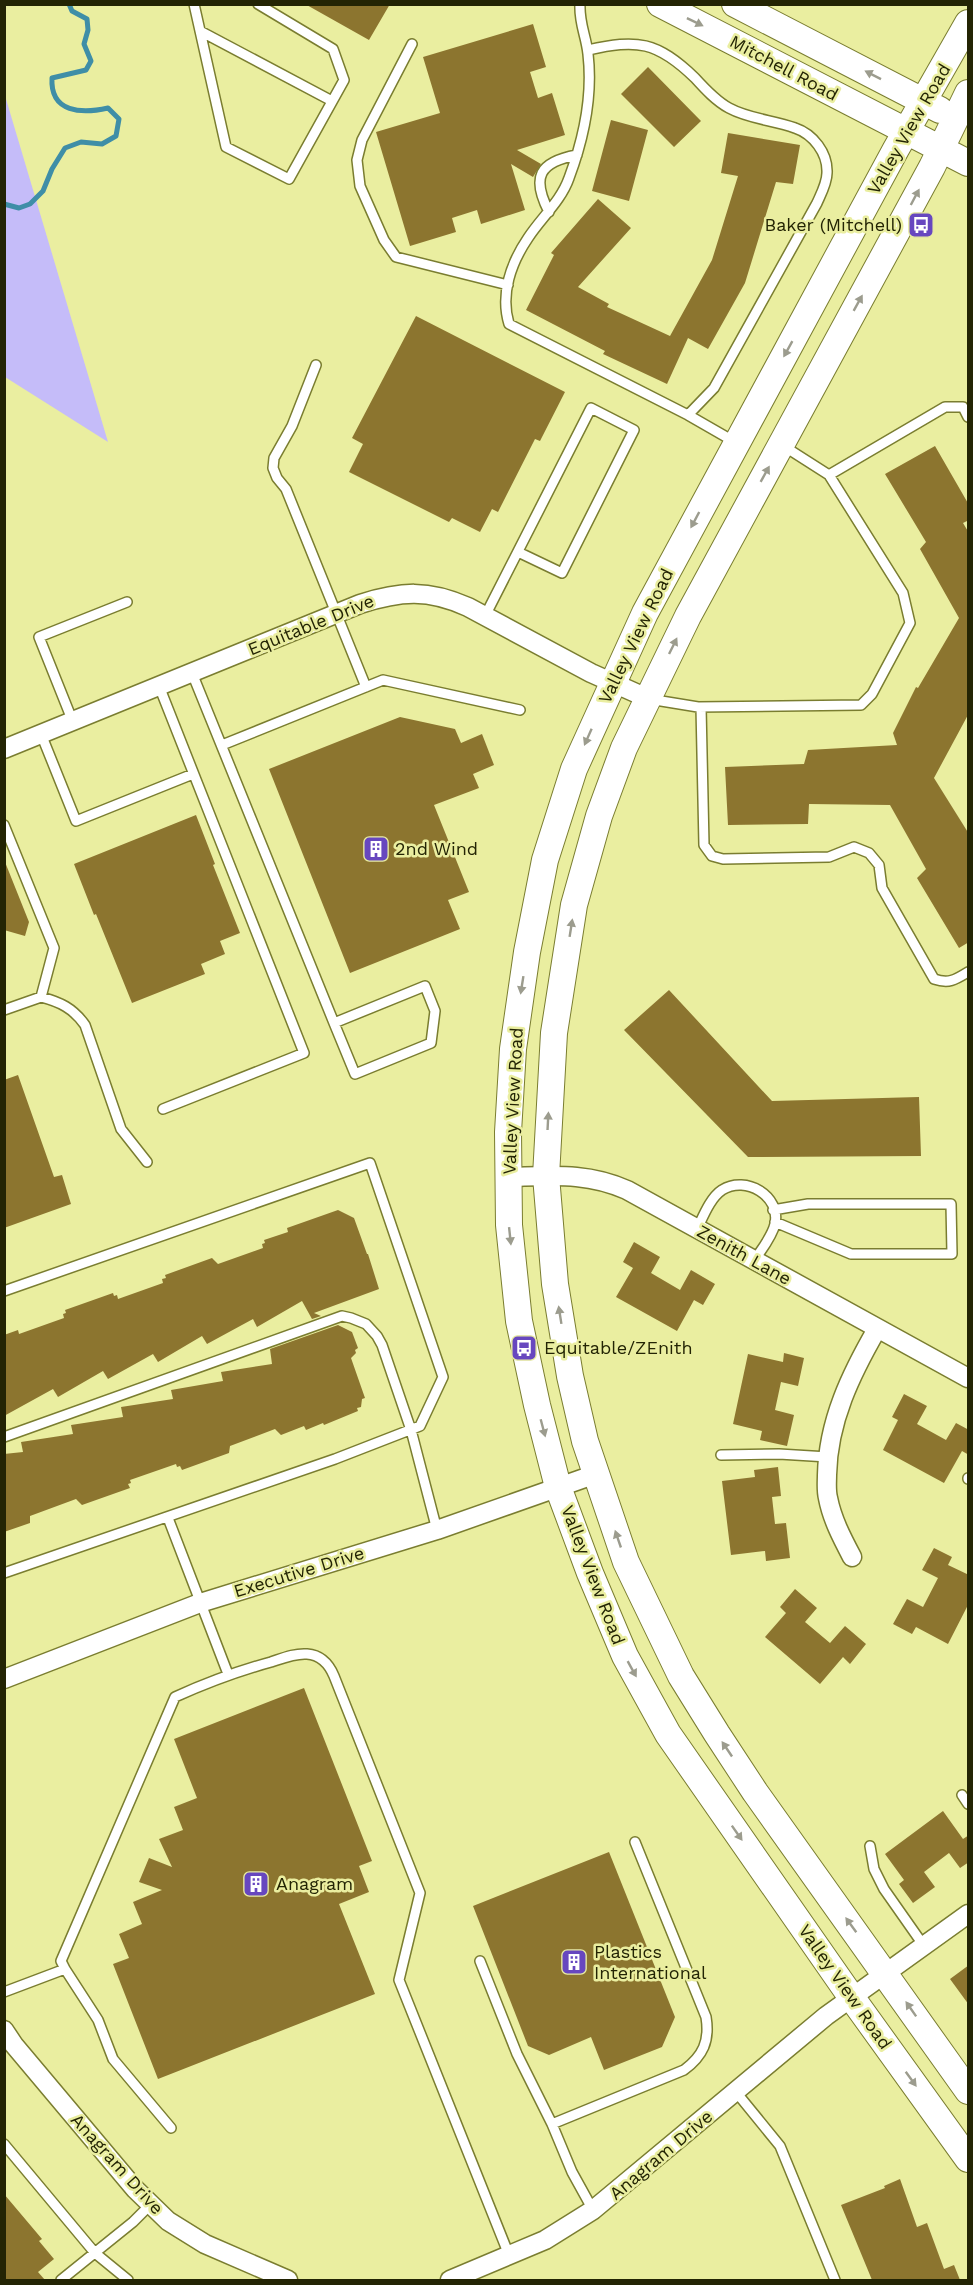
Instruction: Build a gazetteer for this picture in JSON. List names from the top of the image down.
{
  "streets": {
    "main road": ["Mitchell Road", "Valley View Road"],
    "street": [
      "Equitable Drive",
      "Zenith Lane",
      "Executive Drive",
      "Anagram Drive"
    ]
  },
  "crossings": [
    ["Mitchell Road", "Valley View Road"],
    ["Valley View Road", "Equitable Drive"],
    ["Valley View Road", "Zenith Lane"],
    ["Valley View Road", "Executive Drive"],
    ["Valley View Road", "Anagram Drive"]
  ],
  "places": {
    "bus stop": ["Baker (Mitchell)", "Equitable/ZEnith"],
    "building": ["2nd Wind", "Anagram", "Plastics International"]
  }
}
